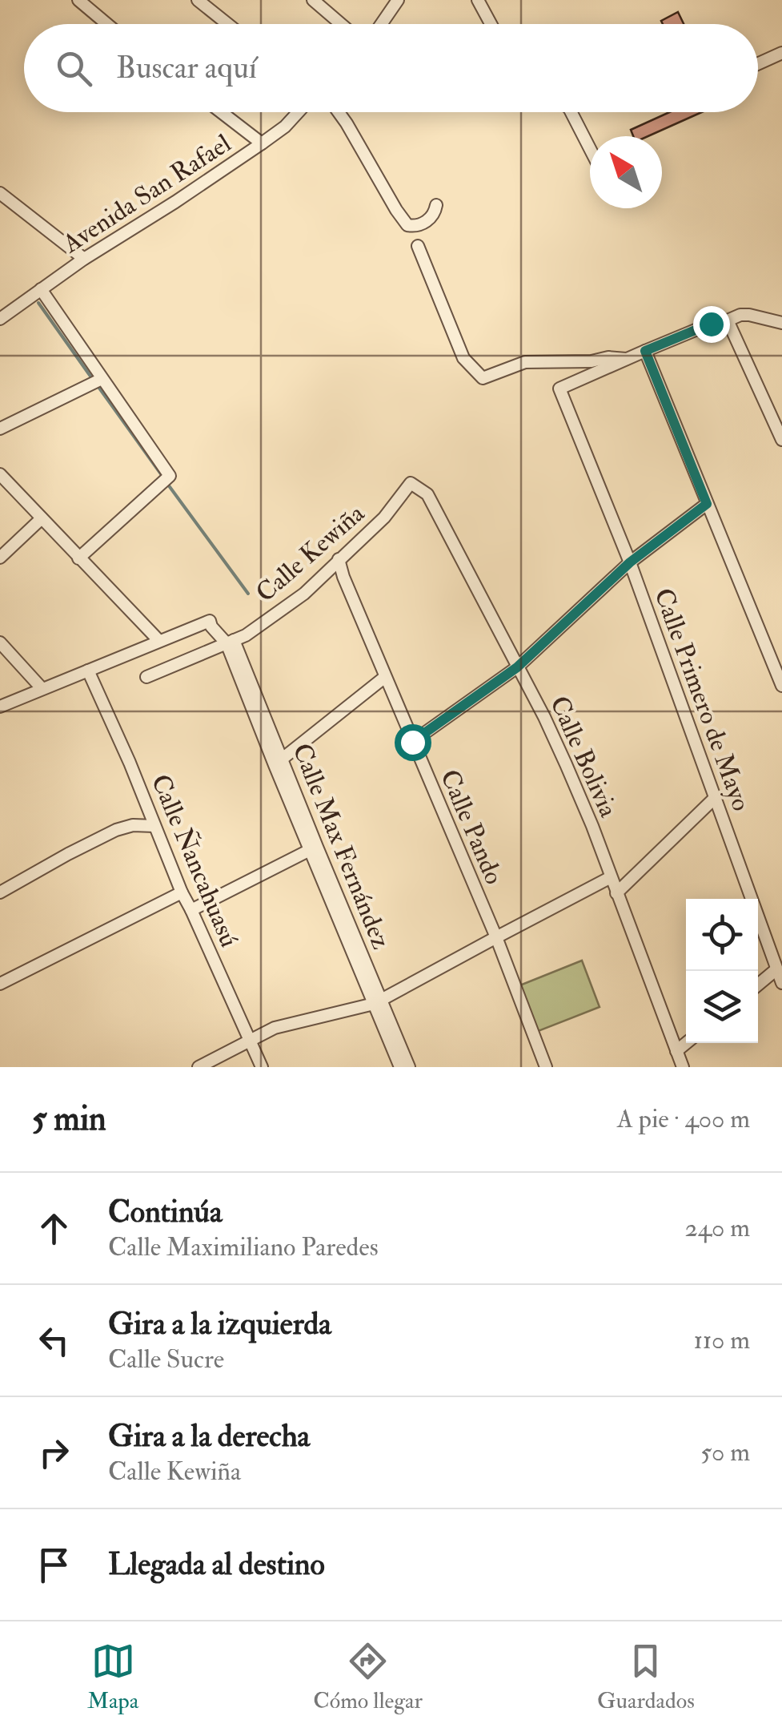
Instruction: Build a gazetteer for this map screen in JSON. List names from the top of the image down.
{
  "streets": {
    "street": [
      "Avenida San Rafael",
      "Calle Kewiña",
      "Calle Primero de Mayo",
      "Calle Bolivia",
      "Calle Pando",
      "Calle Max Fernández",
      "Calle Ñancahuasú"
    ]
  },
  "crossings": [
    ["Calle Kewiña", "Calle Bolivia"],
    ["Calle Kewiña", "Calle Pando"],
    ["Calle Kewiña", "Calle Max Fernández"]
  ],
  "north": "top left",
  "page": {
    "search": "Buscar aquí",
    "heading": ["5 min", "A pie · 400 m"],
    "list": [
      ["Continúa", "Calle Maximiliano Paredes", "240 m"],
      ["Gira a la izquierda", "Calle Sucre", "110 m"],
      ["Gira a la derecha", "Calle Kewiña", "50 m"],
      "Llegada al destino"
    ],
    "nav": ["Mapa", "Cómo llegar", "Guardados"]
  }
}
